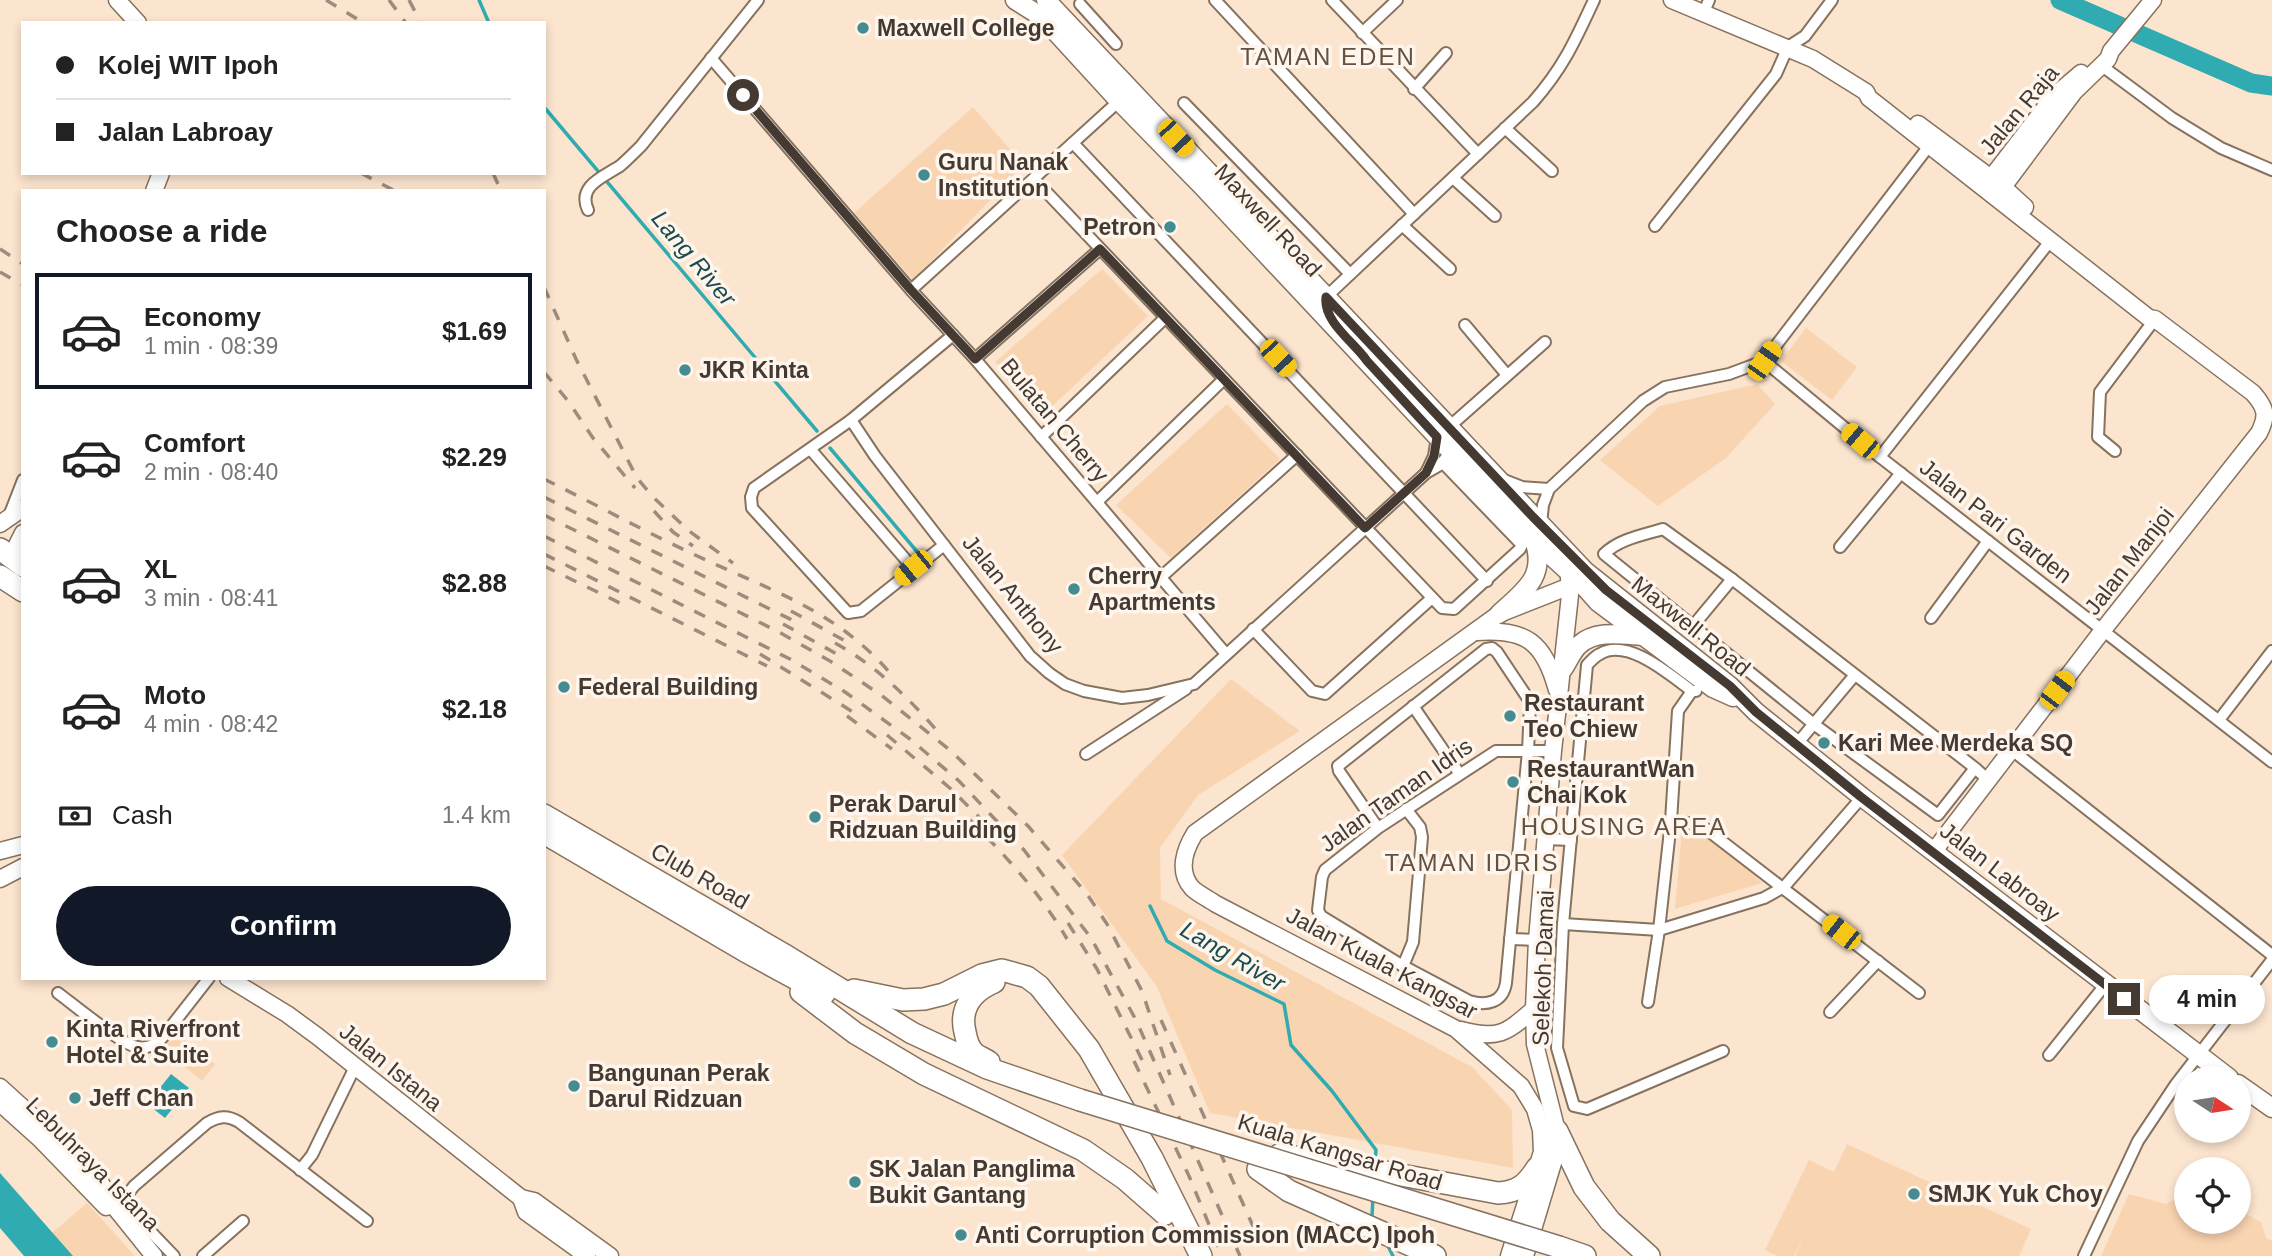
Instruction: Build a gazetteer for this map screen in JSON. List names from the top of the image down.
{
  "streets": {
    "highway": ["Club Road", "Kuala Kangsar Road"],
    "main road": [
      "Jalan Raja",
      "Maxwell Road",
      "Jalan Manjoi",
      "Jalan Labroay",
      "Jalan Kuala Kangsar",
      "Jalan Istana",
      "Lebuhraya Istana"
    ],
    "street": [
      "Bulatan Cherry",
      "Jalan Pari Garden",
      "Jalan Anthony",
      "Jalan Taman Idris",
      "Selekoh Damai"
    ]
  },
  "crossings": [
    ["Jalan Raja", "Jalan Manjoi"],
    ["Maxwell Road", "Jalan Anthony"],
    ["Maxwell Road", "Jalan Labroay"],
    ["Bulatan Cherry", "Jalan Anthony"],
    ["Jalan Pari Garden", "Jalan Manjoi"],
    ["Jalan Manjoi", "Jalan Labroay"]
  ],
  "districts": ["TAMAN EDEN", "HOUSING AREA", "TAMAN IDRIS"],
  "water": ["Lang River"],
  "places": [
    "Maxwell College",
    "Guru Nanak Institution",
    "Petron",
    "JKR Kinta",
    "Cherry Apartments",
    "Federal Building",
    "Restaurant Teo Chiew",
    "Kari Mee Merdeka SQ",
    "RestaurantWan Chai Kok",
    "Perak Darul Ridzuan Building",
    "Kinta Riverfront Hotel & Suite",
    "Bangunan Perak Darul Ridzuan",
    "Jeff Chan",
    "SK Jalan Panglima Bukit Gantang",
    "SMJK Yuk Choy",
    "Anti Corruption Commission (MACC) Ipoh"
  ],
  "north": "right",
  "page": {
    "banner": ["Kolej WIT Ipoh", "Jalan Labroay"],
    "heading": "Choose a ride",
    "list": [
      {
        "name": "Economy",
        "note": "1 min · 08:39",
        "value": "$1.69"
      },
      {
        "name": "Comfort",
        "note": "2 min · 08:40",
        "value": "$2.29"
      },
      {
        "name": "XL",
        "note": "3 min · 08:41",
        "value": "$2.88"
      },
      {
        "name": "Moto",
        "note": "4 min · 08:42",
        "value": "$2.18"
      }
    ],
    "pay": ["Cash", "1.4 km"],
    "buttons": "Confirm",
    "bubble": "4 min"
  }
}
